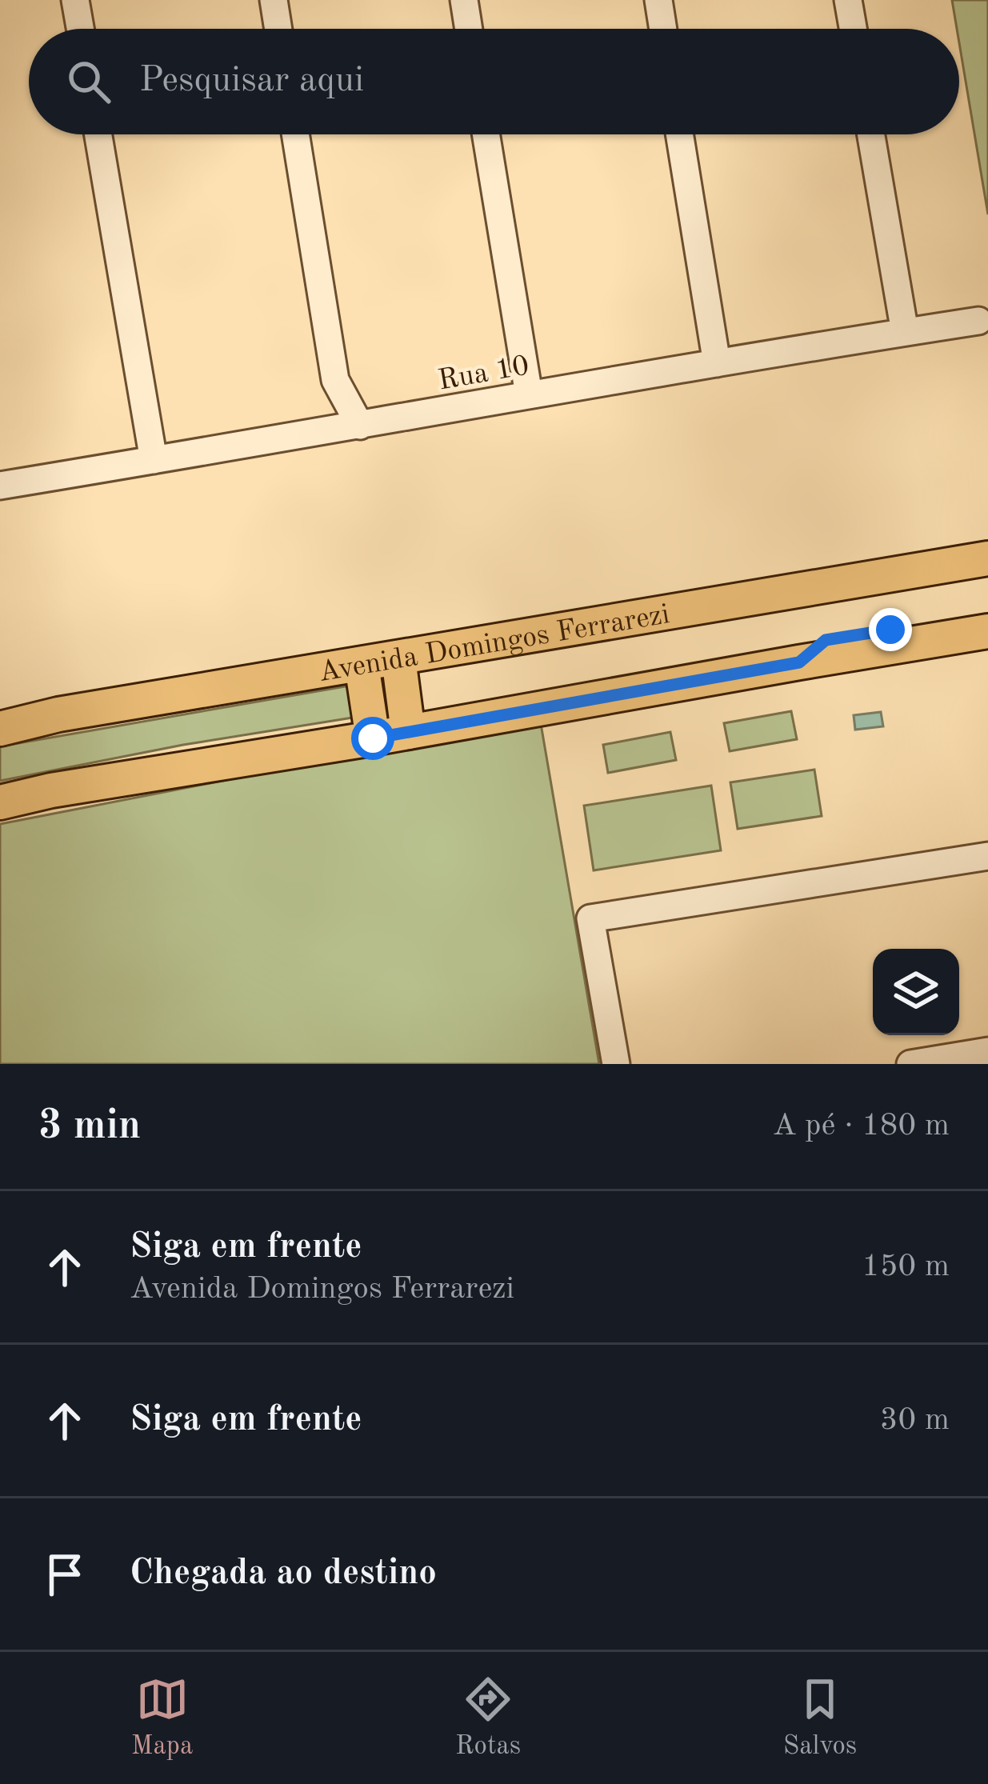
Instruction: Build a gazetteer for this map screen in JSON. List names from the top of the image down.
{
  "streets": {
    "main road": ["Avenida Domingos Ferrarezi"],
    "street": ["Rua 10"]
  },
  "page": {
    "search": "Pesquisar aqui",
    "heading": ["3 min", "A pé · 180 m"],
    "list": [
      ["Siga em frente", "Avenida Domingos Ferrarezi", "150 m"],
      ["Siga em frente", "30 m"],
      "Chegada ao destino"
    ],
    "nav": ["Mapa", "Rotas", "Salvos"]
  }
}
